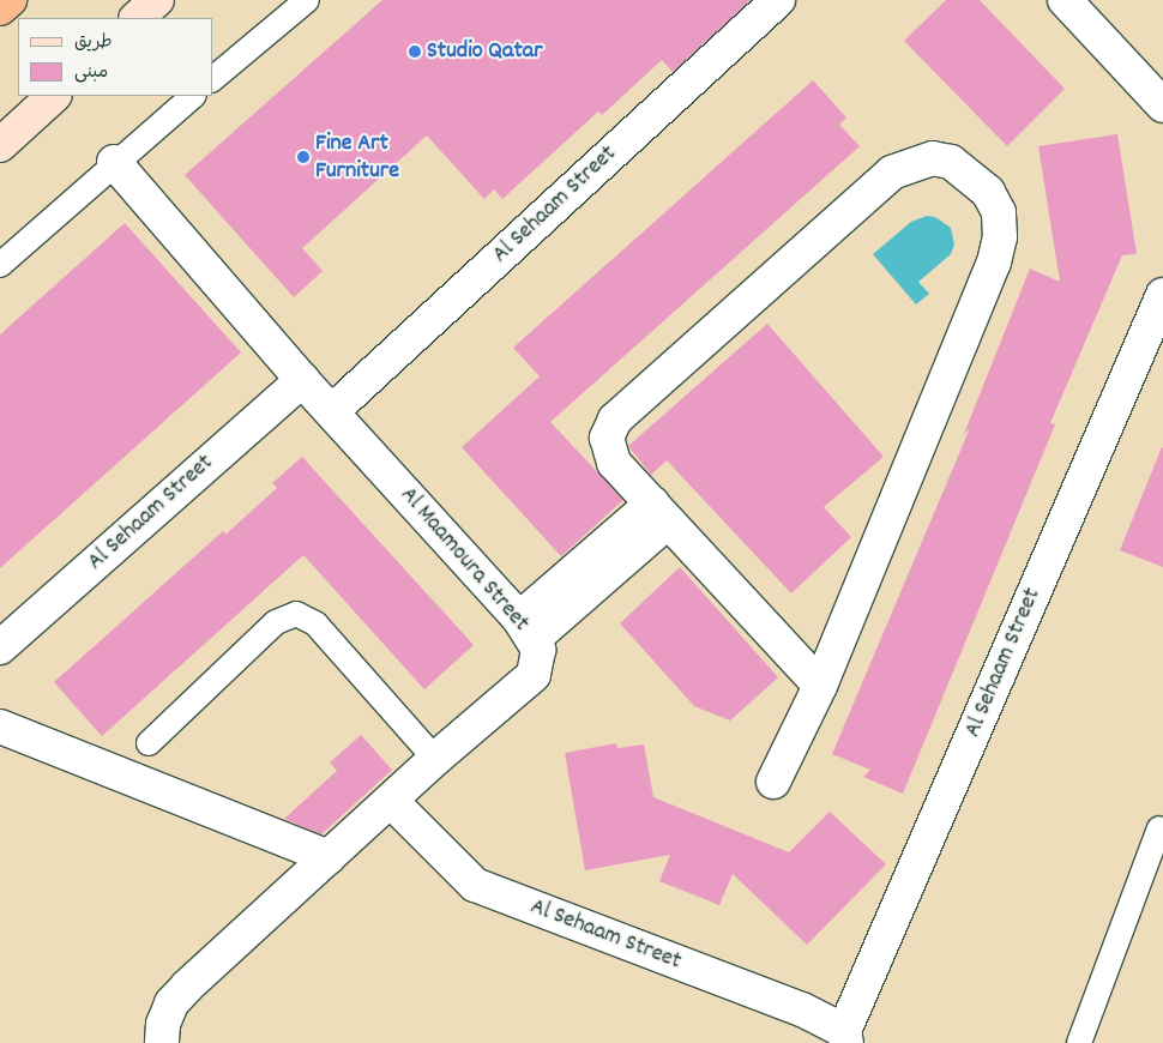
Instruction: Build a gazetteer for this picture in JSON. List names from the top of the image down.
{
  "streets": {
    "street": ["Al Sehaam Street", "Al Maamoura Street"]
  },
  "crossings": [
    ["Al Sehaam Street", "Al Maamoura Street"]
  ],
  "places": ["Studio Qatar", "Fine Art Furniture"],
  "legend": ["طريق", "مبنى"]
}
